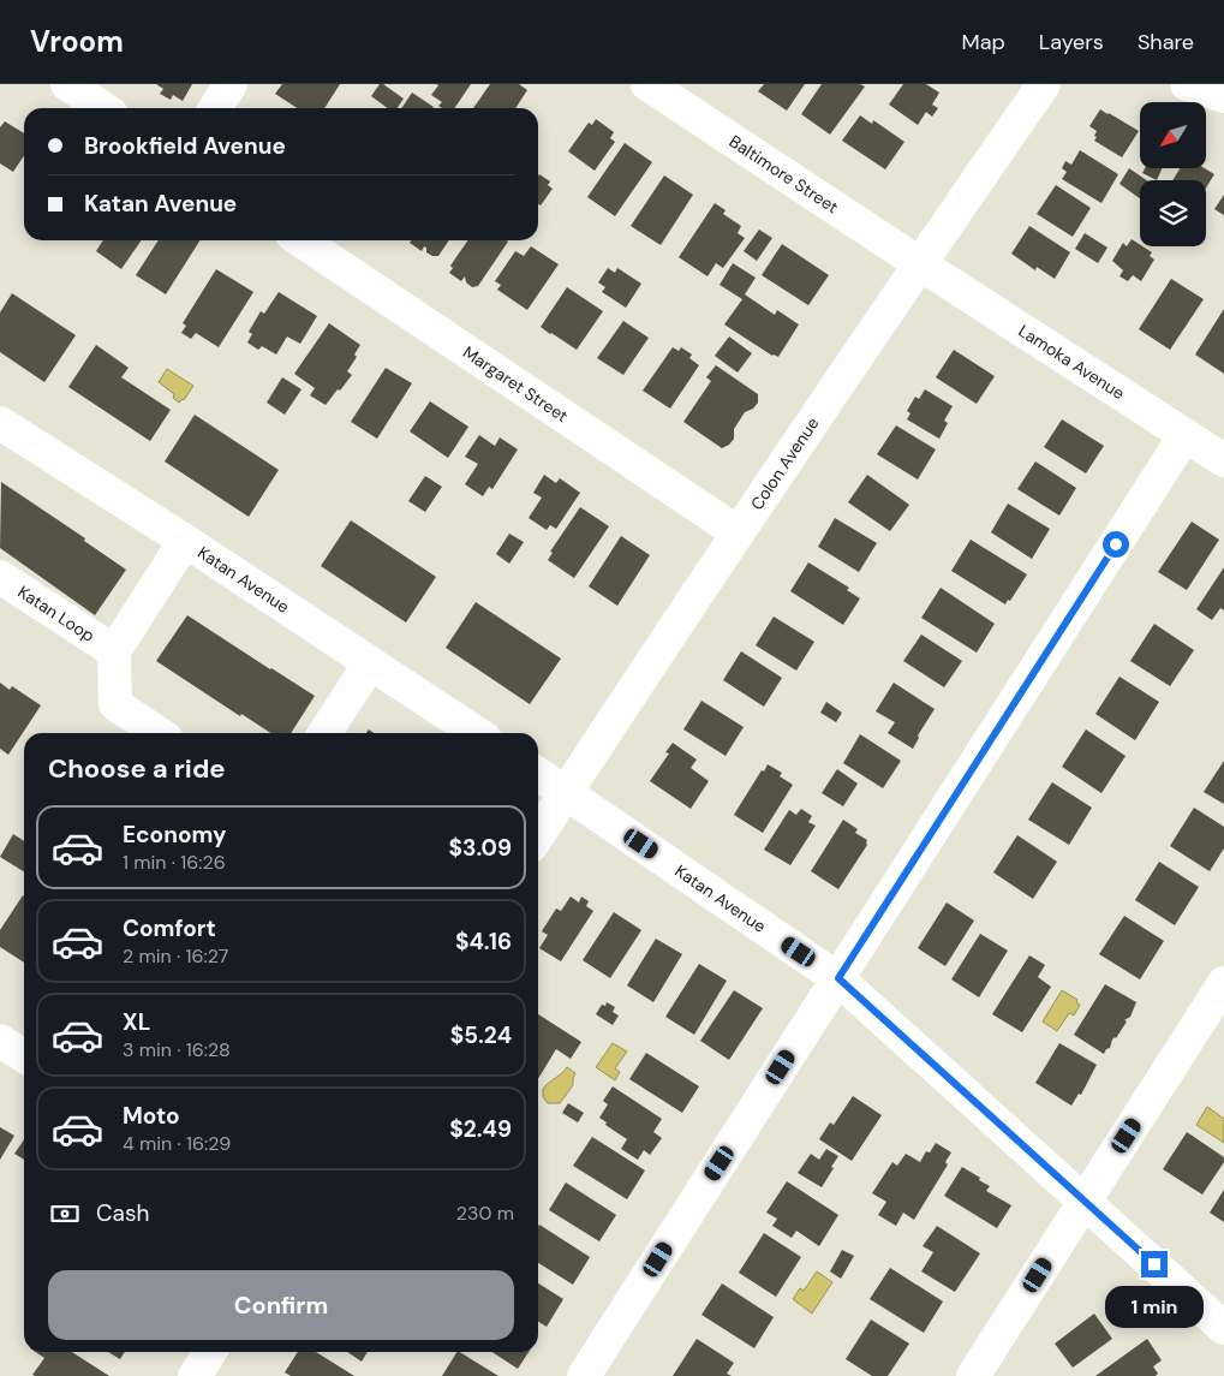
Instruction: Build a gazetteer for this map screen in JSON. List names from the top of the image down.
{
  "streets": {
    "street": [
      "Baltimore Street",
      "Lamoka Avenue",
      "Margaret Street",
      "Colon Avenue",
      "Katan Avenue",
      "Katan Loop"
    ]
  },
  "crossings": [
    ["Baltimore Street", "Lamoka Avenue"],
    ["Baltimore Street", "Colon Avenue"],
    ["Lamoka Avenue", "Colon Avenue"],
    ["Margaret Street", "Colon Avenue"],
    ["Colon Avenue", "Katan Avenue"],
    ["Katan Avenue", "Katan Loop"]
  ],
  "north": "bottom left",
  "page": {
    "header": "Vroom",
    "nav": ["Map", "Layers", "Share"],
    "banner": ["Brookfield Avenue", "Katan Avenue"],
    "heading": "Choose a ride",
    "list": [
      {
        "name": "Economy",
        "note": "1 min · 16:26",
        "value": "$3.09"
      },
      {
        "name": "Comfort",
        "note": "2 min · 16:27",
        "value": "$4.16"
      },
      {
        "name": "XL",
        "note": "3 min · 16:28",
        "value": "$5.24"
      },
      {
        "name": "Moto",
        "note": "4 min · 16:29",
        "value": "$2.49"
      }
    ],
    "pay": ["Cash", "230 m"],
    "buttons": "Confirm",
    "bubble": "1 min"
  }
}
